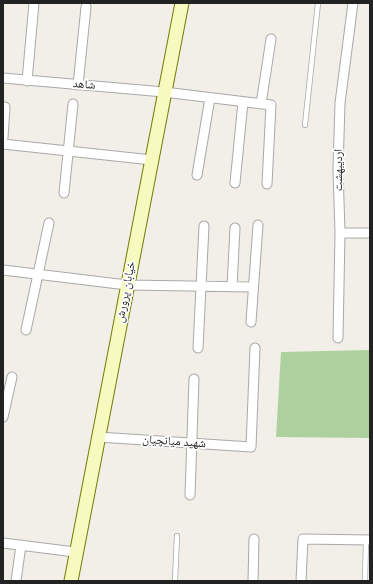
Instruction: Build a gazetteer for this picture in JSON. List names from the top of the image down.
{
  "streets": {
    "main road": ["خیابان پرورش"],
    "street": ["شاهد", "اردیبهشت", "شهید میانچیان"]
  },
  "crossings": [
    ["شاهد", "خیابان پرورش"],
    ["خیابان پرورش", "شهید میانچیان"]
  ]
}
